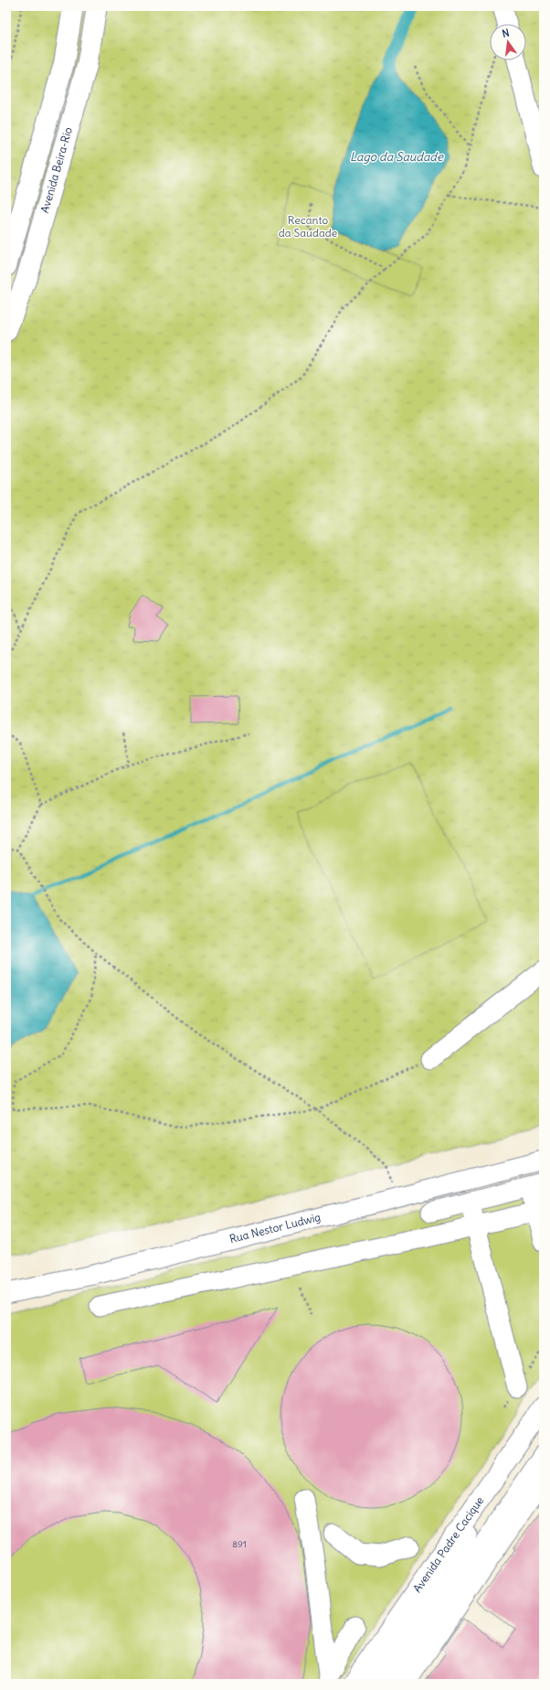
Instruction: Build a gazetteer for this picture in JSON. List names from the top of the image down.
{
  "streets": {
    "main road": ["Avenida Beira-Rio", "Avenida Padre Cacique"],
    "street": ["Rua Nestor Ludwig"]
  },
  "water": ["Lago da Saudade"],
  "parks": ["Recanto da Saudade"],
  "house_numbers": ["891"],
  "north": "top"
}
